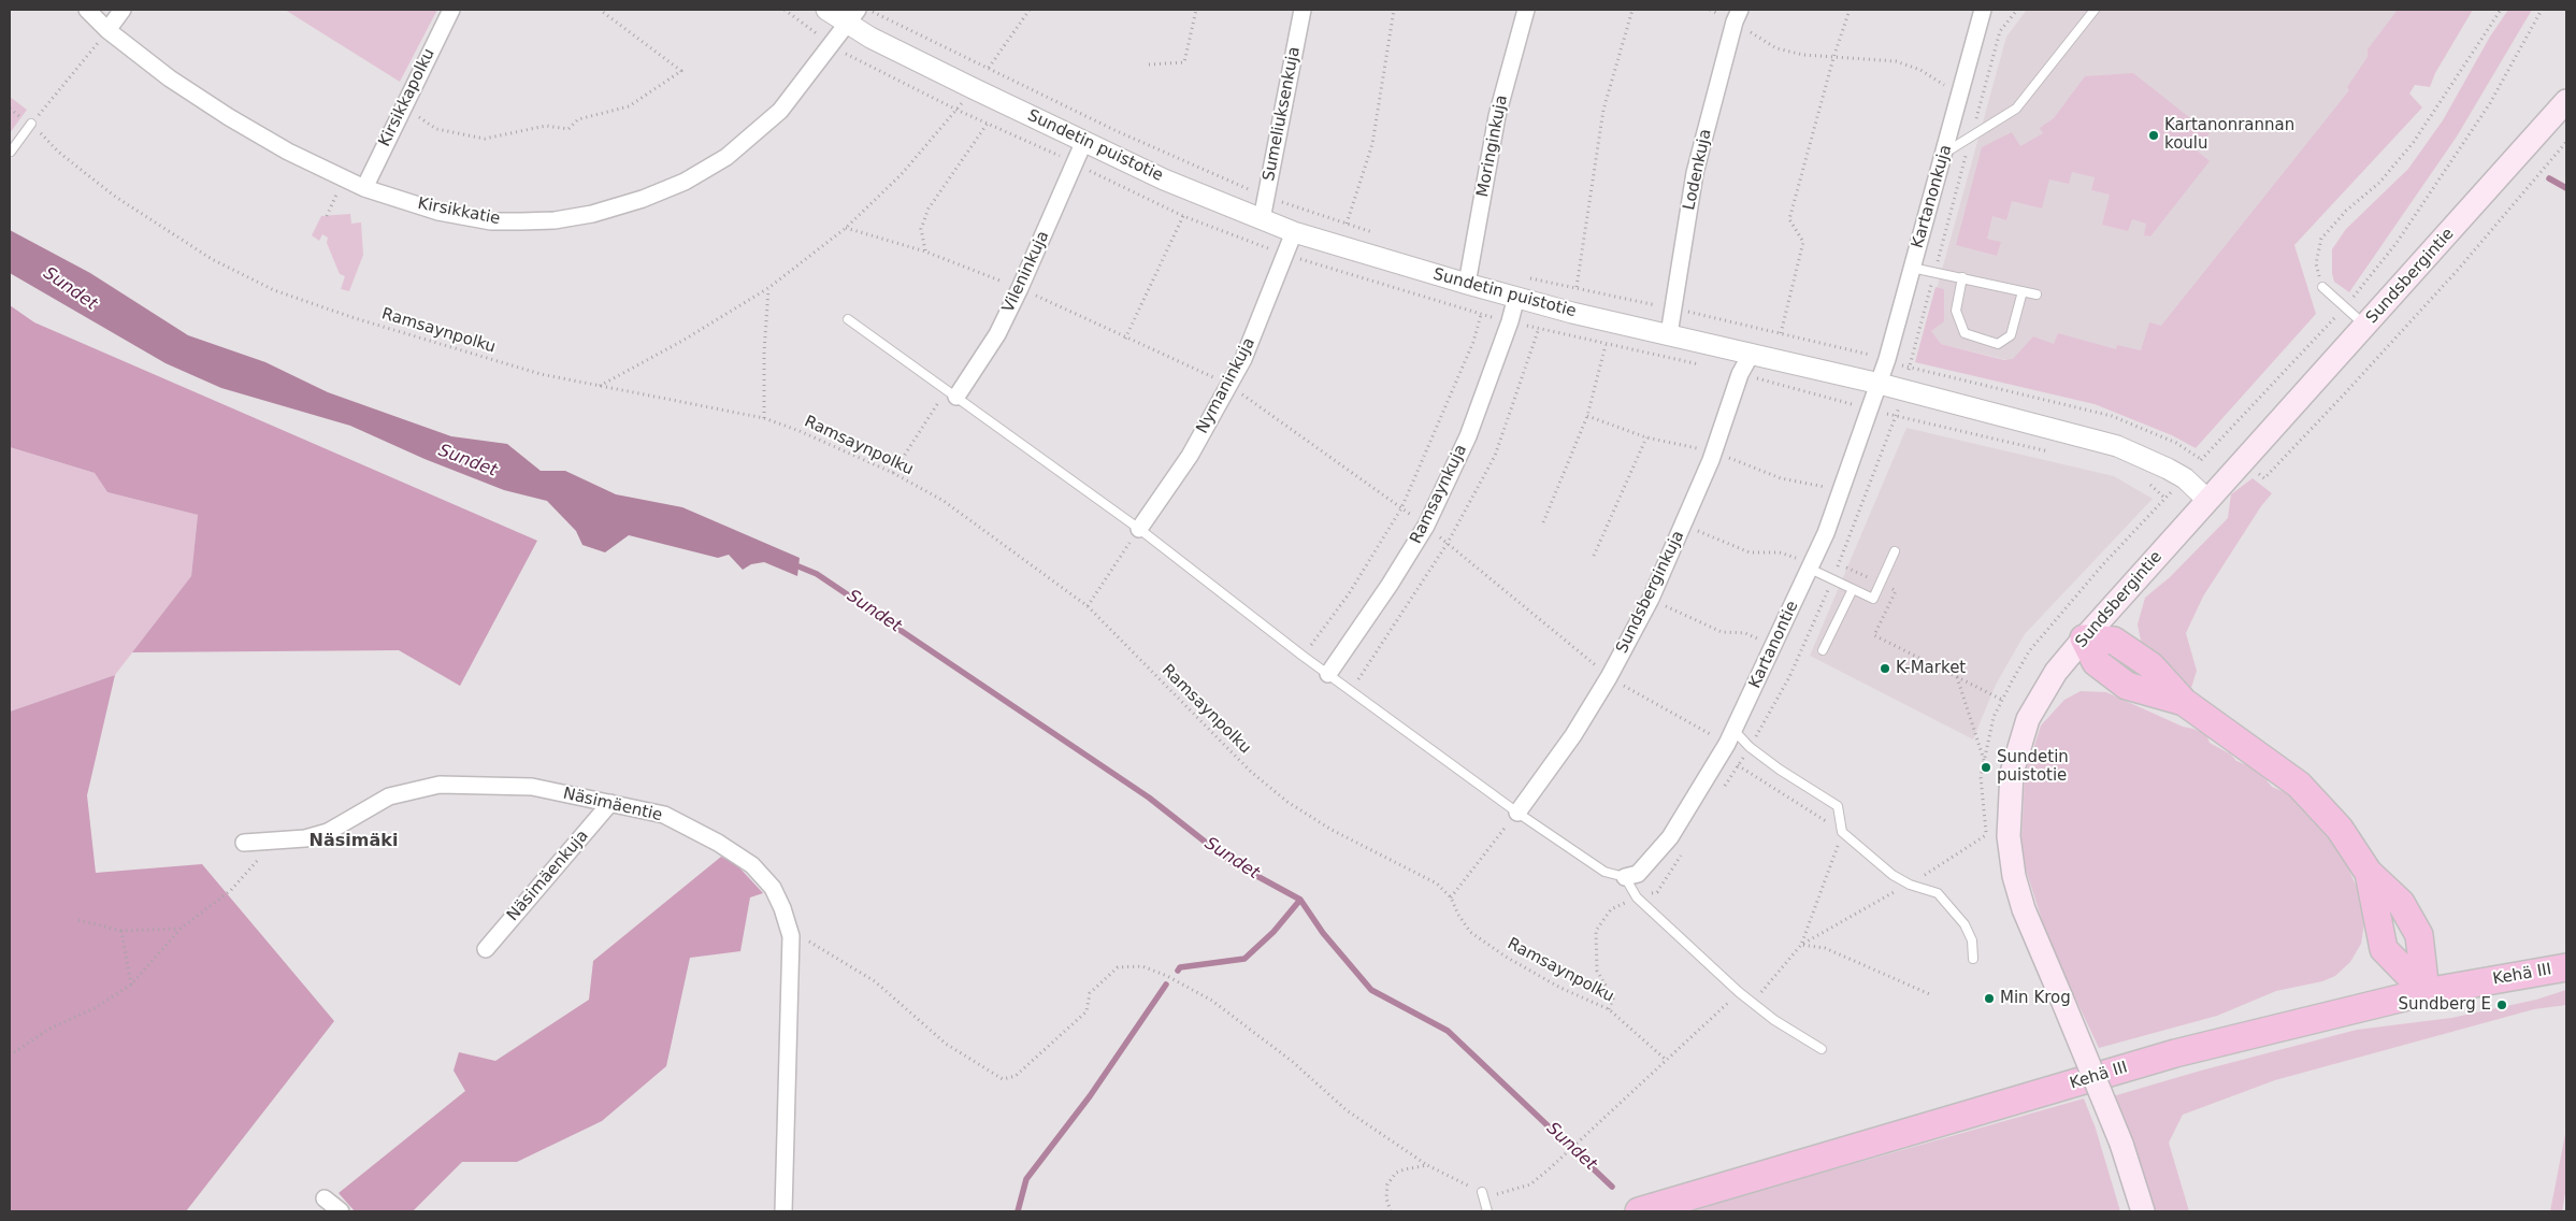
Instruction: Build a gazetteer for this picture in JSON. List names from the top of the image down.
{
  "streets": {
    "highway": ["Kehä III"],
    "main road": ["Sundsbergintie"],
    "street": [
      "Kirsikkapolku",
      "Sumeliuksenkuja",
      "Sundetin puistotie",
      "Moringinkuja",
      "Lodenkuja",
      "Kartanonkuja",
      "Kirsikkatie",
      "Vileninkuja",
      "Nymaninkuja",
      "Ramsaynkuja",
      "Sundsberginkuja",
      "Kartanontie",
      "Näsimäentie",
      "Näsimäenkuja"
    ],
    "path": ["Ramsaynpolku"]
  },
  "crossings": [
    ["Kirsikkapolku", "Kirsikkatie"],
    ["Sumeliuksenkuja", "Sundetin puistotie"],
    ["Sundetin puistotie", "Moringinkuja"],
    ["Sundetin puistotie", "Lodenkuja"],
    ["Sundetin puistotie", "Kartanonkuja"],
    ["Sundetin puistotie", "Kirsikkatie"],
    ["Sundetin puistotie", "Vileninkuja"],
    ["Sundetin puistotie", "Sundsbergintie"],
    ["Sundetin puistotie", "Nymaninkuja"],
    ["Sundetin puistotie", "Ramsaynkuja"],
    ["Sundetin puistotie", "Sundsberginkuja"],
    ["Sundetin puistotie", "Kartanontie"],
    ["Kartanonkuja", "Sundsbergintie"],
    ["Kartanonkuja", "Kartanontie"],
    ["Näsimäentie", "Näsimäenkuja"]
  ],
  "districts": ["Näsimäki"],
  "water": ["Sundet"],
  "places": [
    "Kartanonrannan koulu",
    "K-Market",
    "Sundetin puistotie",
    "Min Krog",
    "Sundberg E"
  ]
}
